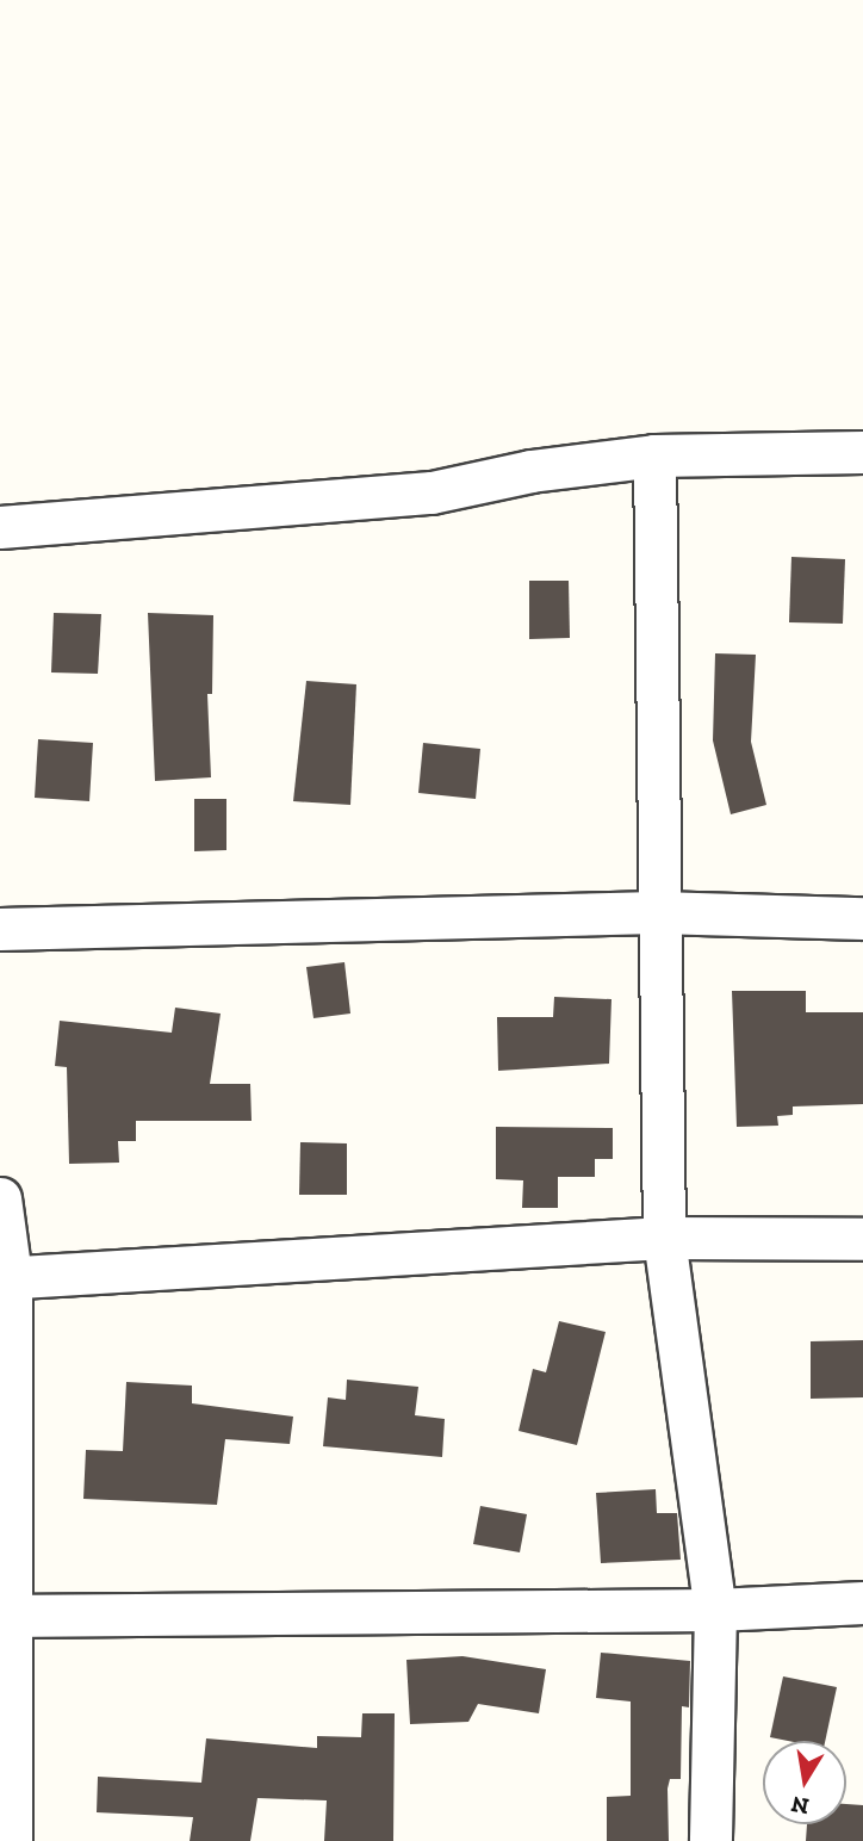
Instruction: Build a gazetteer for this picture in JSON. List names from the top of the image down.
{
  "north": "bottom"
}
